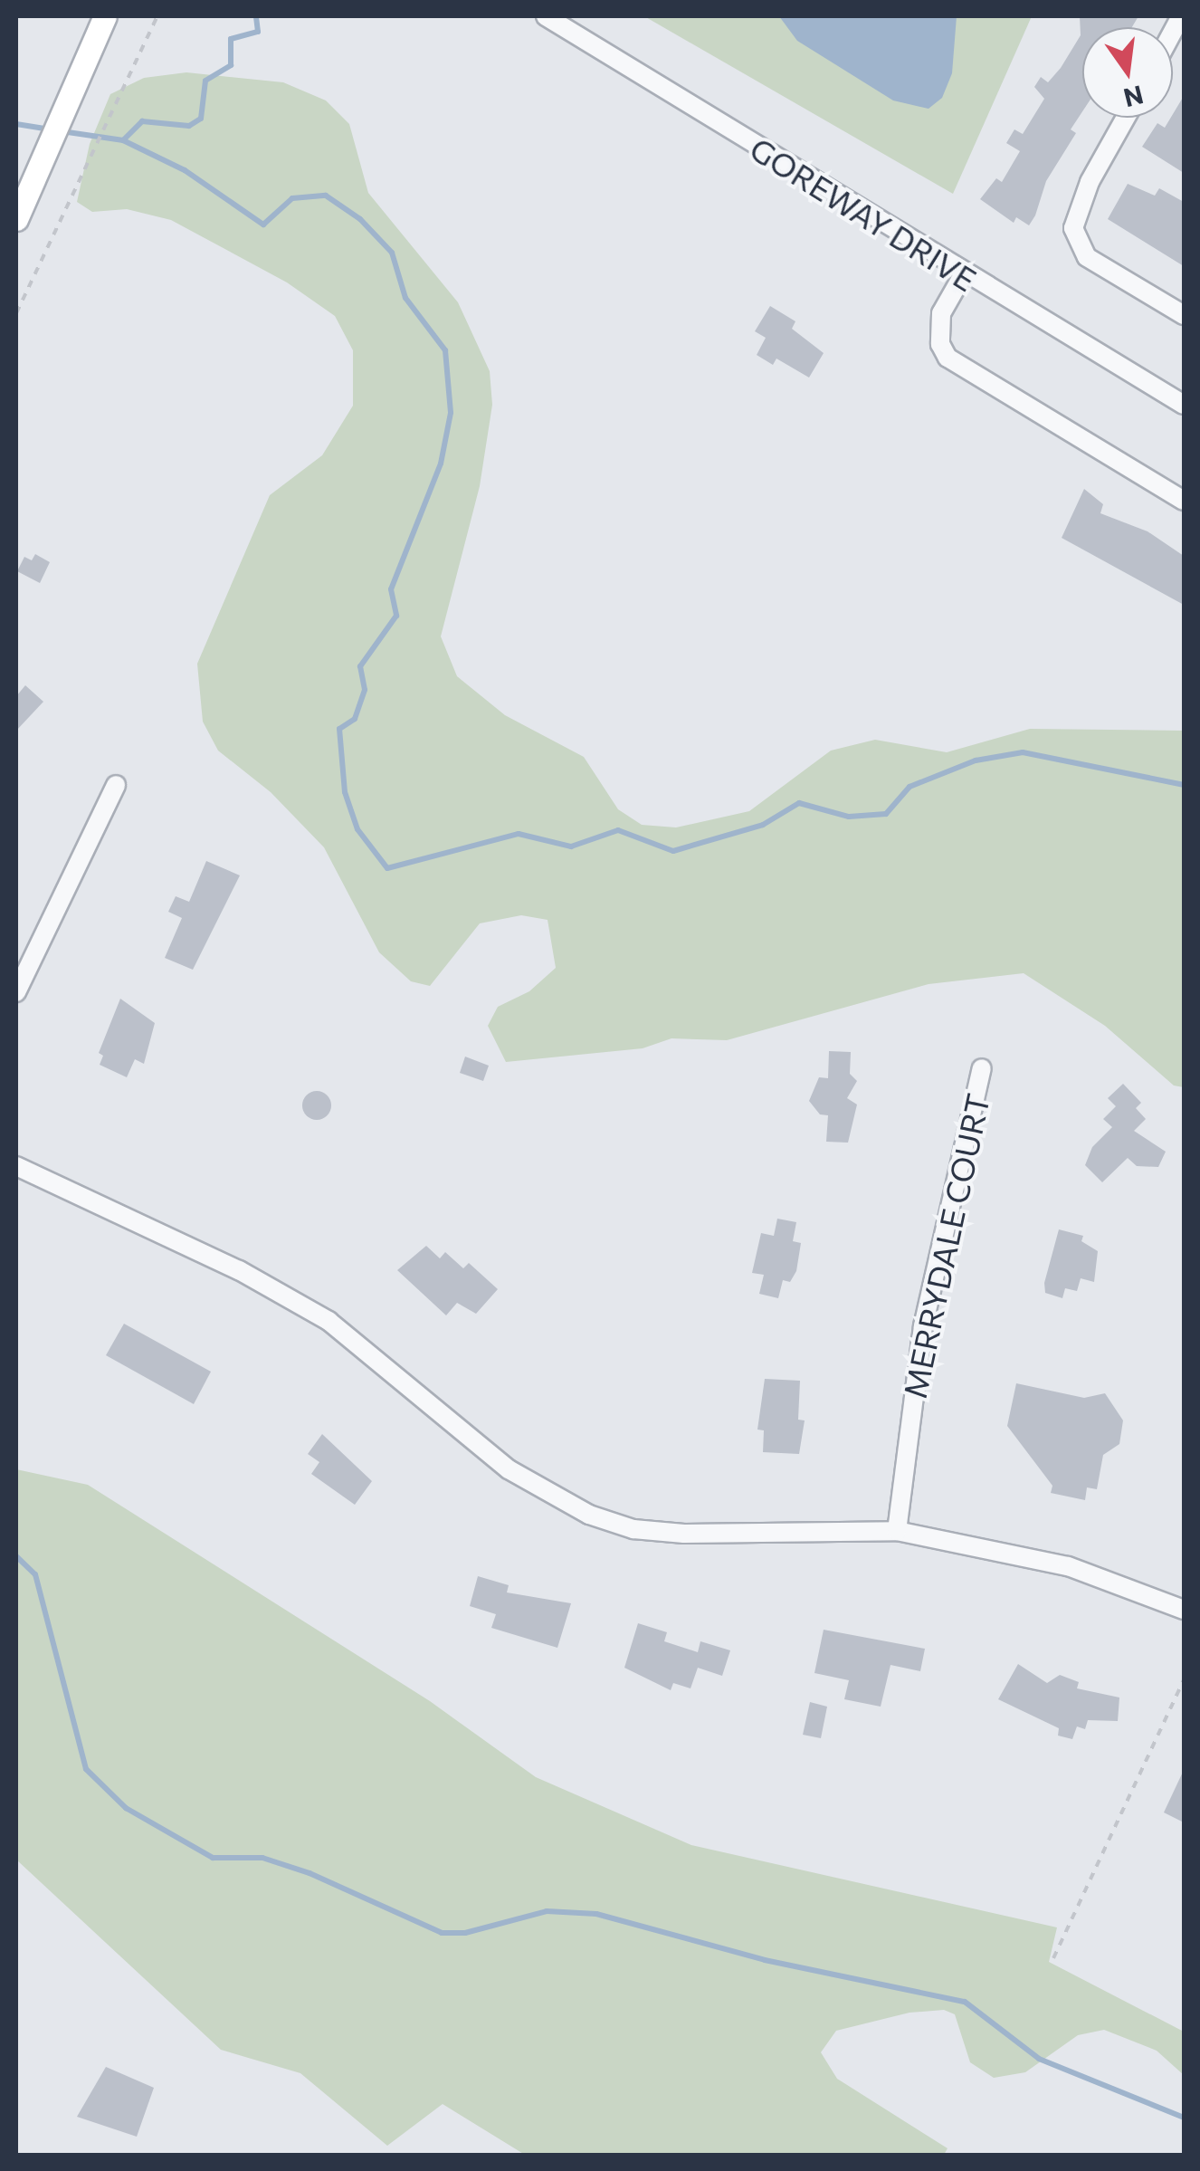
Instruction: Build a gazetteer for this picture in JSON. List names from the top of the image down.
{
  "streets": {
    "street": ["GOREWAY DRIVE", "MERRYDALE COURT"]
  },
  "north": "bottom"
}
